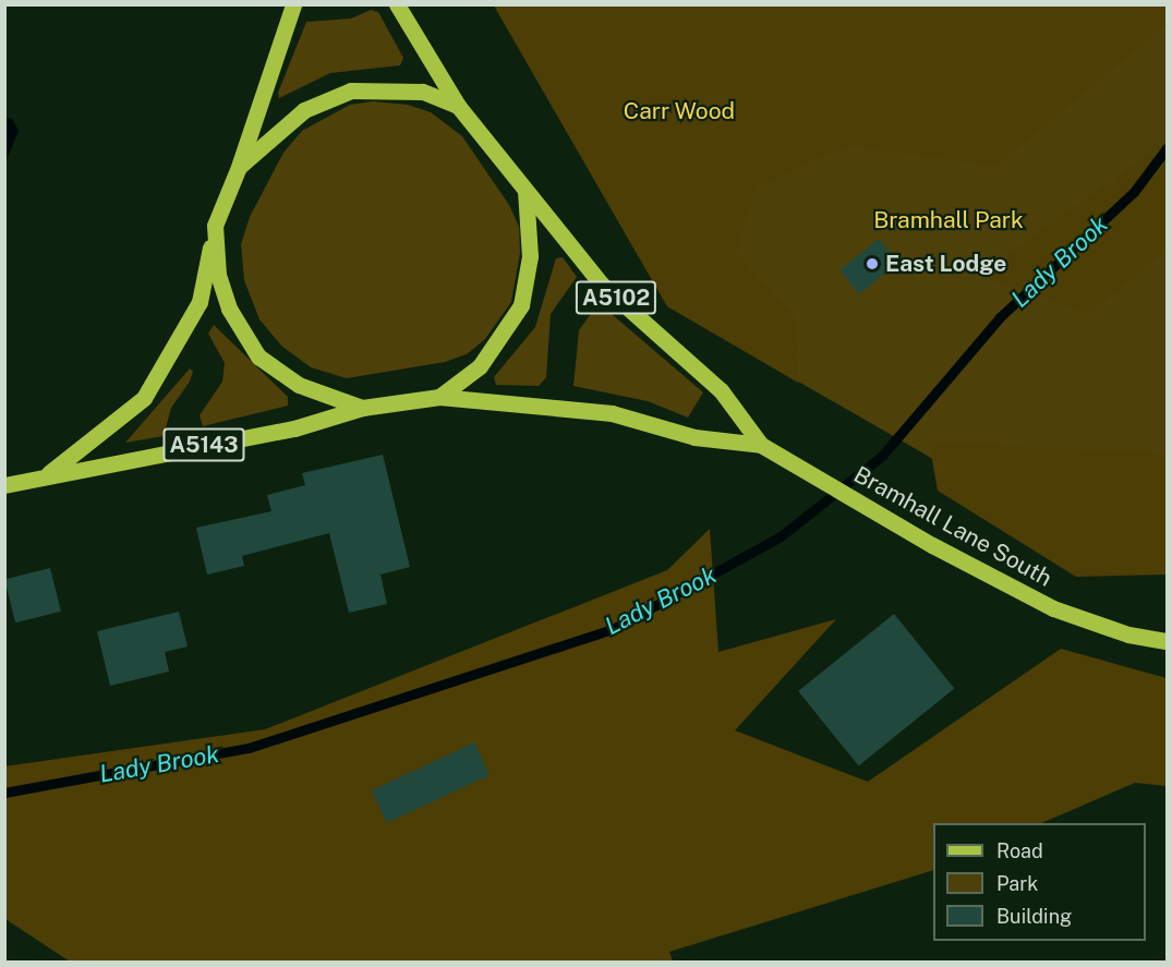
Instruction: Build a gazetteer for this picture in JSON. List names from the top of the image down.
{
  "streets": {
    "main road": ["A5102", "A5143", "Bramhall Lane South"]
  },
  "crossings": [
    ["A5143", "Bramhall Lane South"]
  ],
  "water": ["Lady Brook"],
  "parks": ["Carr Wood", "Bramhall Park"],
  "places": ["East Lodge"],
  "legend": ["Road", "Park", "Building"]
}
